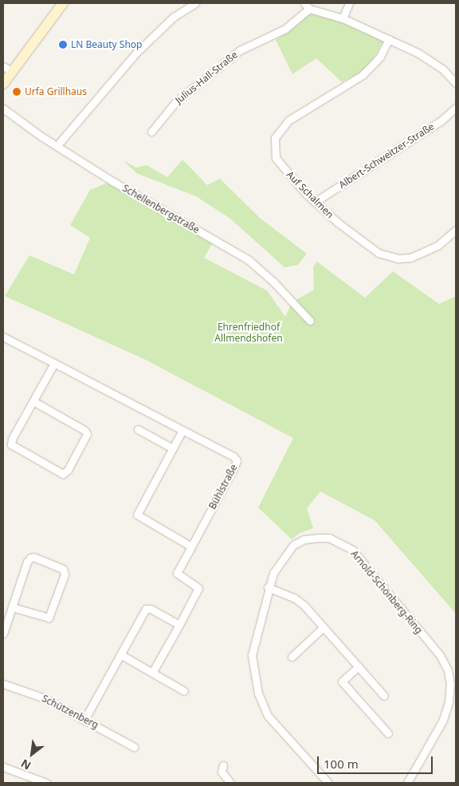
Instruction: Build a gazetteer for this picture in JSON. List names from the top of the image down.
{
  "streets": {
    "street": [
      "Julius-Hall-Straße",
      "Albert-Schweitzer-Straße",
      "Auf Schalmen",
      "Schellenbergstraße",
      "Bühlstraße",
      "Arnold-Schönberg-Ring",
      "Schützenberg"
    ]
  },
  "crossings": [
    ["Albert-Schweitzer-Straße", "Auf Schalmen"]
  ],
  "parks": ["Ehrenfriedhof Allmendshofen"],
  "places": ["LN Beauty Shop", "Urfa Grillhaus"],
  "scale_bar": "100 m",
  "north": "bottom left"
}
